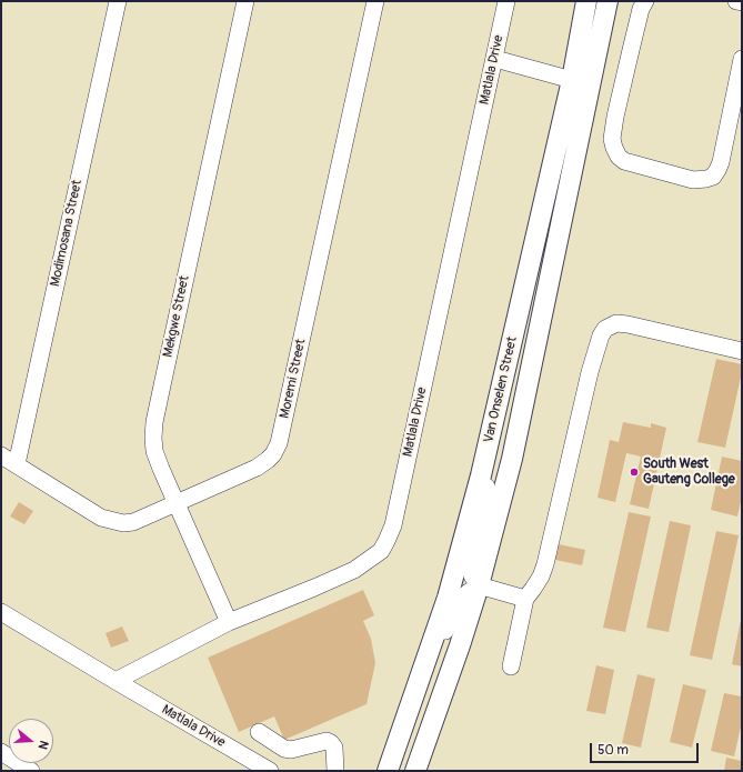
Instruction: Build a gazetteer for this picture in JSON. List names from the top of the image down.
{
  "streets": {
    "main road": ["Van Onselen Street"],
    "street": [
      "Matlala Drive",
      "Modimosana Street",
      "Mekgwe Street",
      "Moremi Street"
    ]
  },
  "crossings": [
    ["Matlala Drive", "Mekgwe Street"],
    ["Modimosana Street", "Moremi Street"],
    ["Mekgwe Street", "Moremi Street"]
  ],
  "places": ["South West Gauteng College"],
  "scale_bar": "50 m",
  "north": "right"
}
